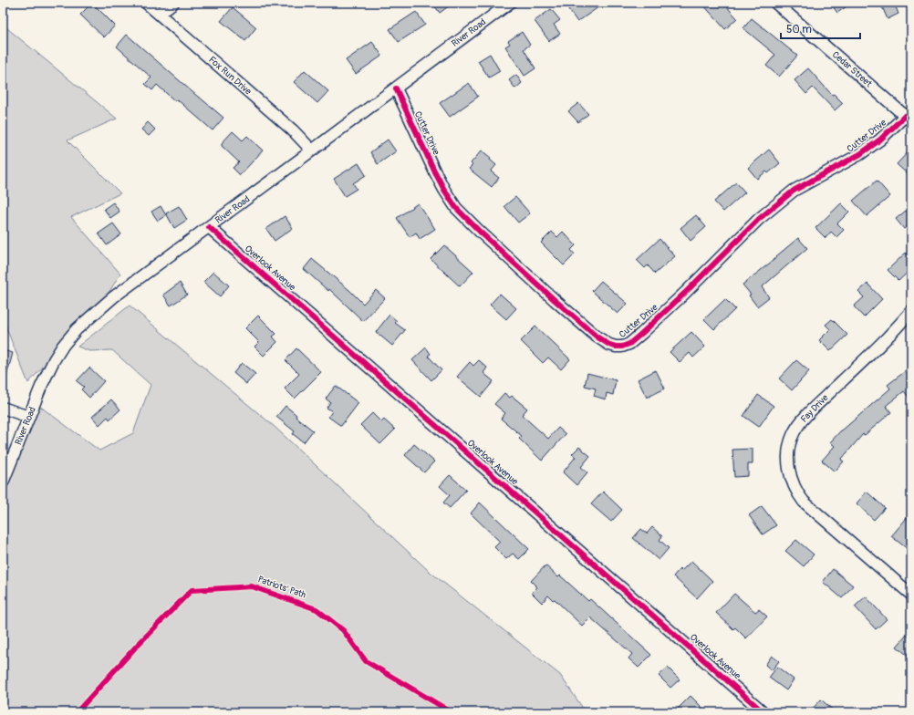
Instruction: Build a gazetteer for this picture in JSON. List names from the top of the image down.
{
  "streets": {
    "street": [
      "River Road",
      "Cedar Street",
      "Fox Run Drive",
      "Cutter Drive",
      "Overlook Avenue",
      "Fay Drive"
    ],
    "cycle path": ["Patriots' Path"]
  },
  "crossings": [
    ["River Road", "Fox Run Drive"],
    ["River Road", "Cutter Drive"],
    ["River Road", "Overlook Avenue"],
    ["Cedar Street", "Cutter Drive"]
  ],
  "scale_bar": "50 m"
}
